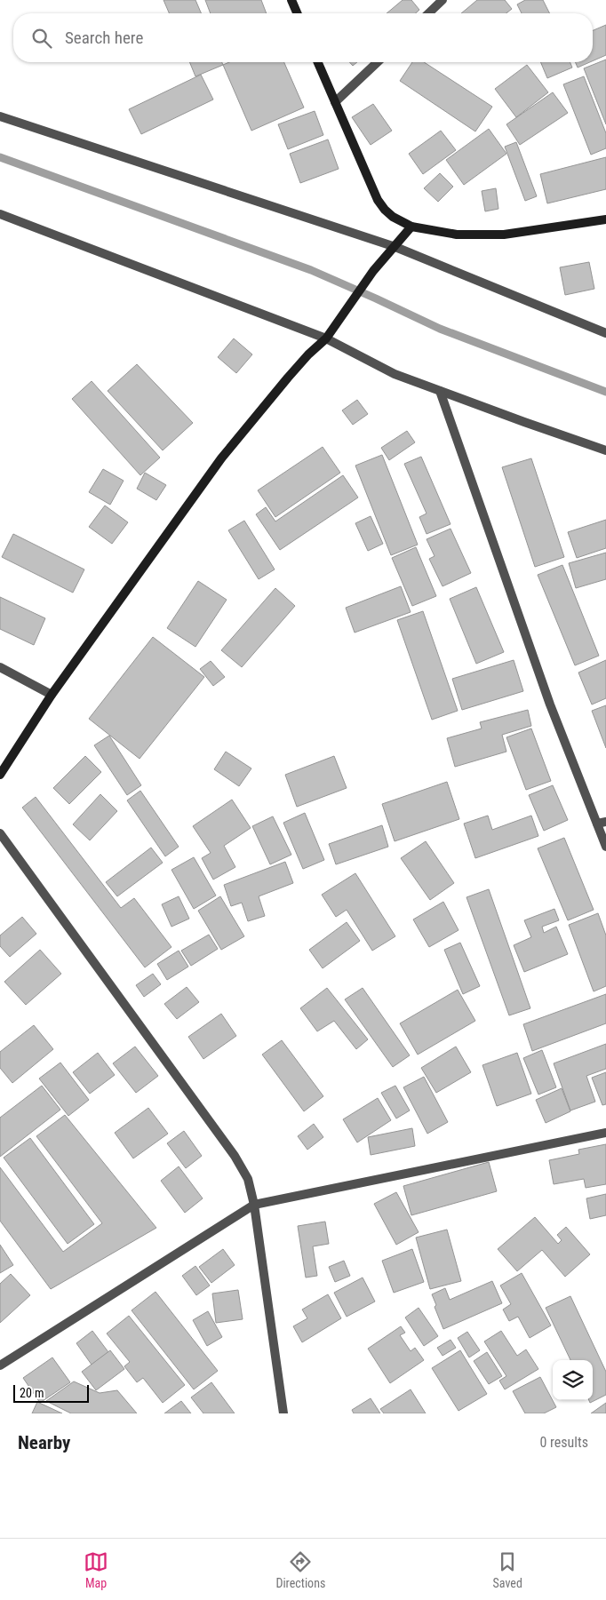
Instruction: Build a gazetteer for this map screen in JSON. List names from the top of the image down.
{
  "scale_bar": "20 m",
  "page": {
    "search": "Search here",
    "scale": "20 m",
    "heading": ["Nearby", "0 results"],
    "nav": ["Map", "Directions", "Saved"]
  }
}
